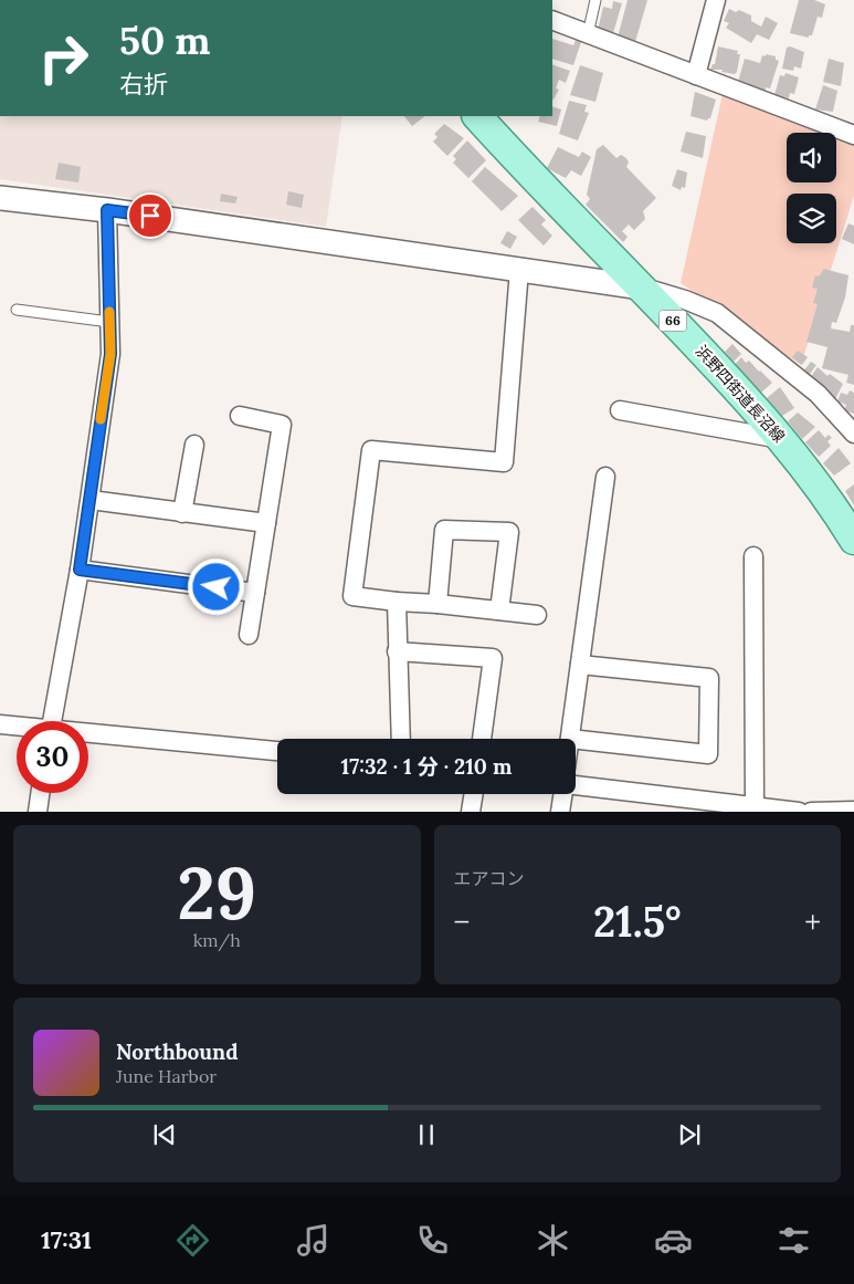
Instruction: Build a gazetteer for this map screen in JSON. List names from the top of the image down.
{
  "streets": {
    "main road": ["66", "浜野四街道長沼線"]
  },
  "page": {
    "turn": ["50 m", "右折"],
    "limit": "30",
    "trip": "17:32 · 1 分 · 210 m",
    "tile": [
      ["29", "km/h"],
      "エアコン"
    ],
    "heat": ["−", "21.5°", "+"],
    "song": ["Northbound", "June Harbor"],
    "tabs": "17:31"
  }
}
